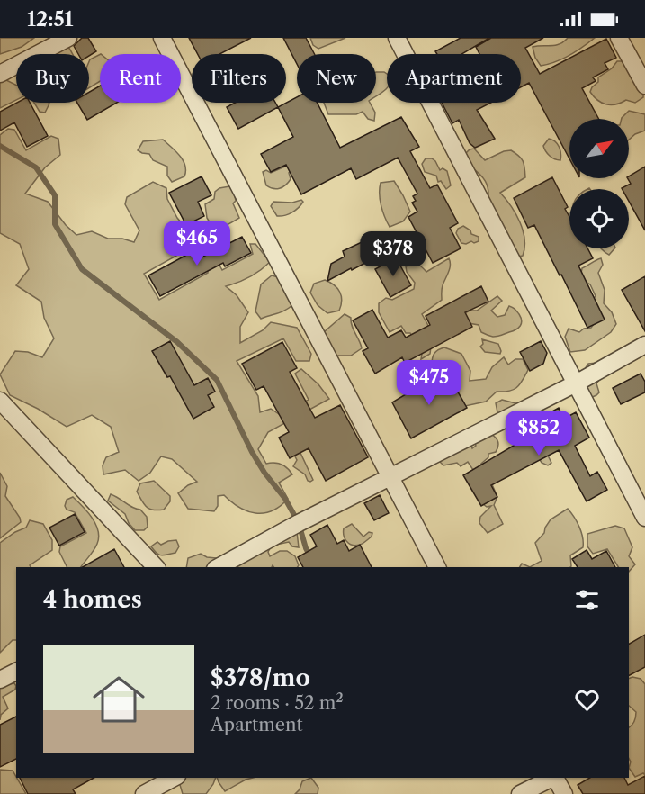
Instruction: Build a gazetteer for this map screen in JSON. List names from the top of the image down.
{
  "north": "top right",
  "page": {
    "status": "12:51",
    "chip": [
      "Buy",
      "Rent",
      "Filters",
      "New",
      "Apartment"
    ],
    "price": [
      "$465",
      "$378",
      "$475",
      "$852"
    ],
    "heading": "4 homes",
    "list": [
      {
        "name": "$378/mo",
        "note": "2 rooms · 52 m² · Apartment"
      }
    ]
  }
}
